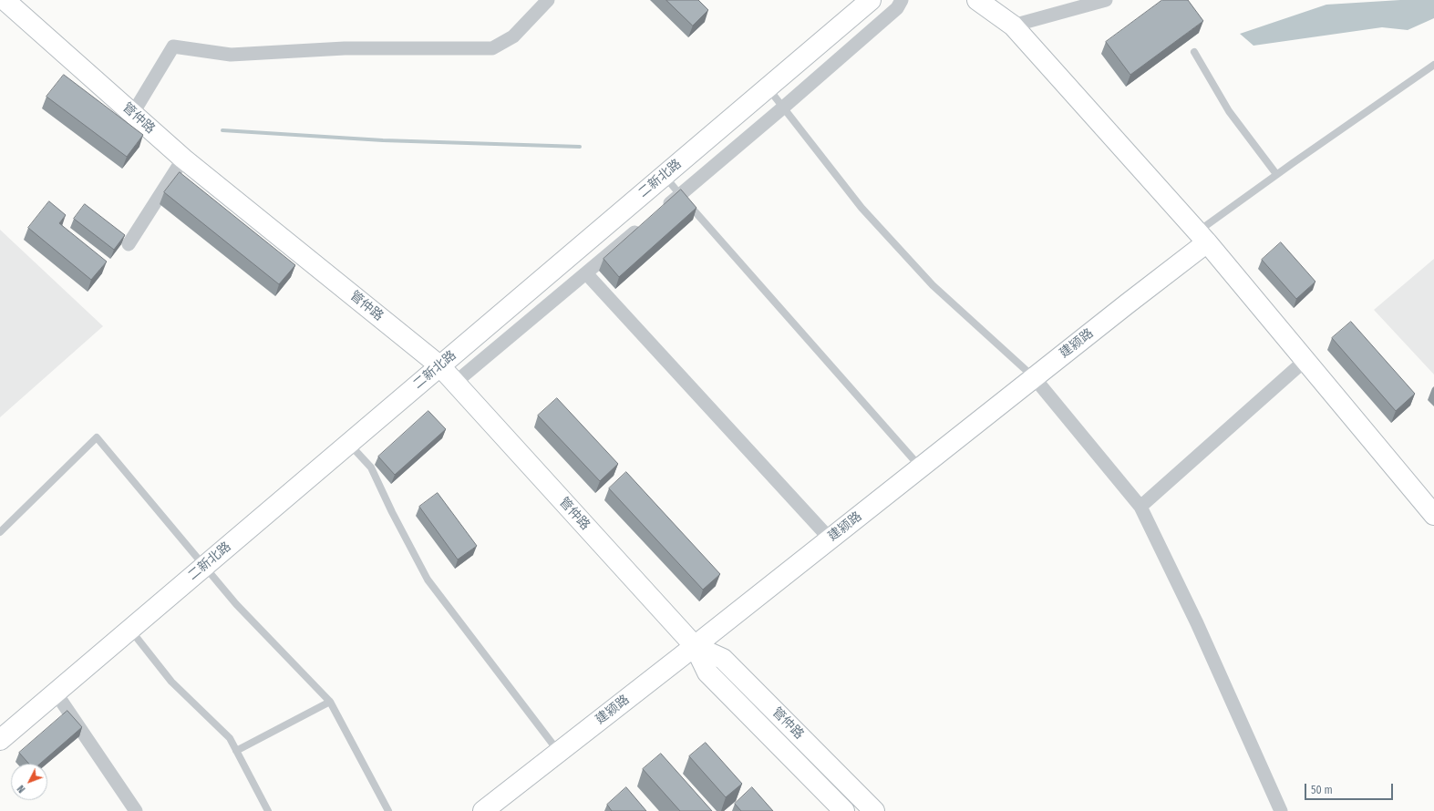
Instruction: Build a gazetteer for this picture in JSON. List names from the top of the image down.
{
  "streets": {
    "street": ["管仲路", "二新北路", "建颍路"]
  },
  "crossings": [
    ["管仲路", "二新北路"],
    ["管仲路", "建颍路"]
  ],
  "scale_bar": "50 m",
  "north": "bottom left"
}
